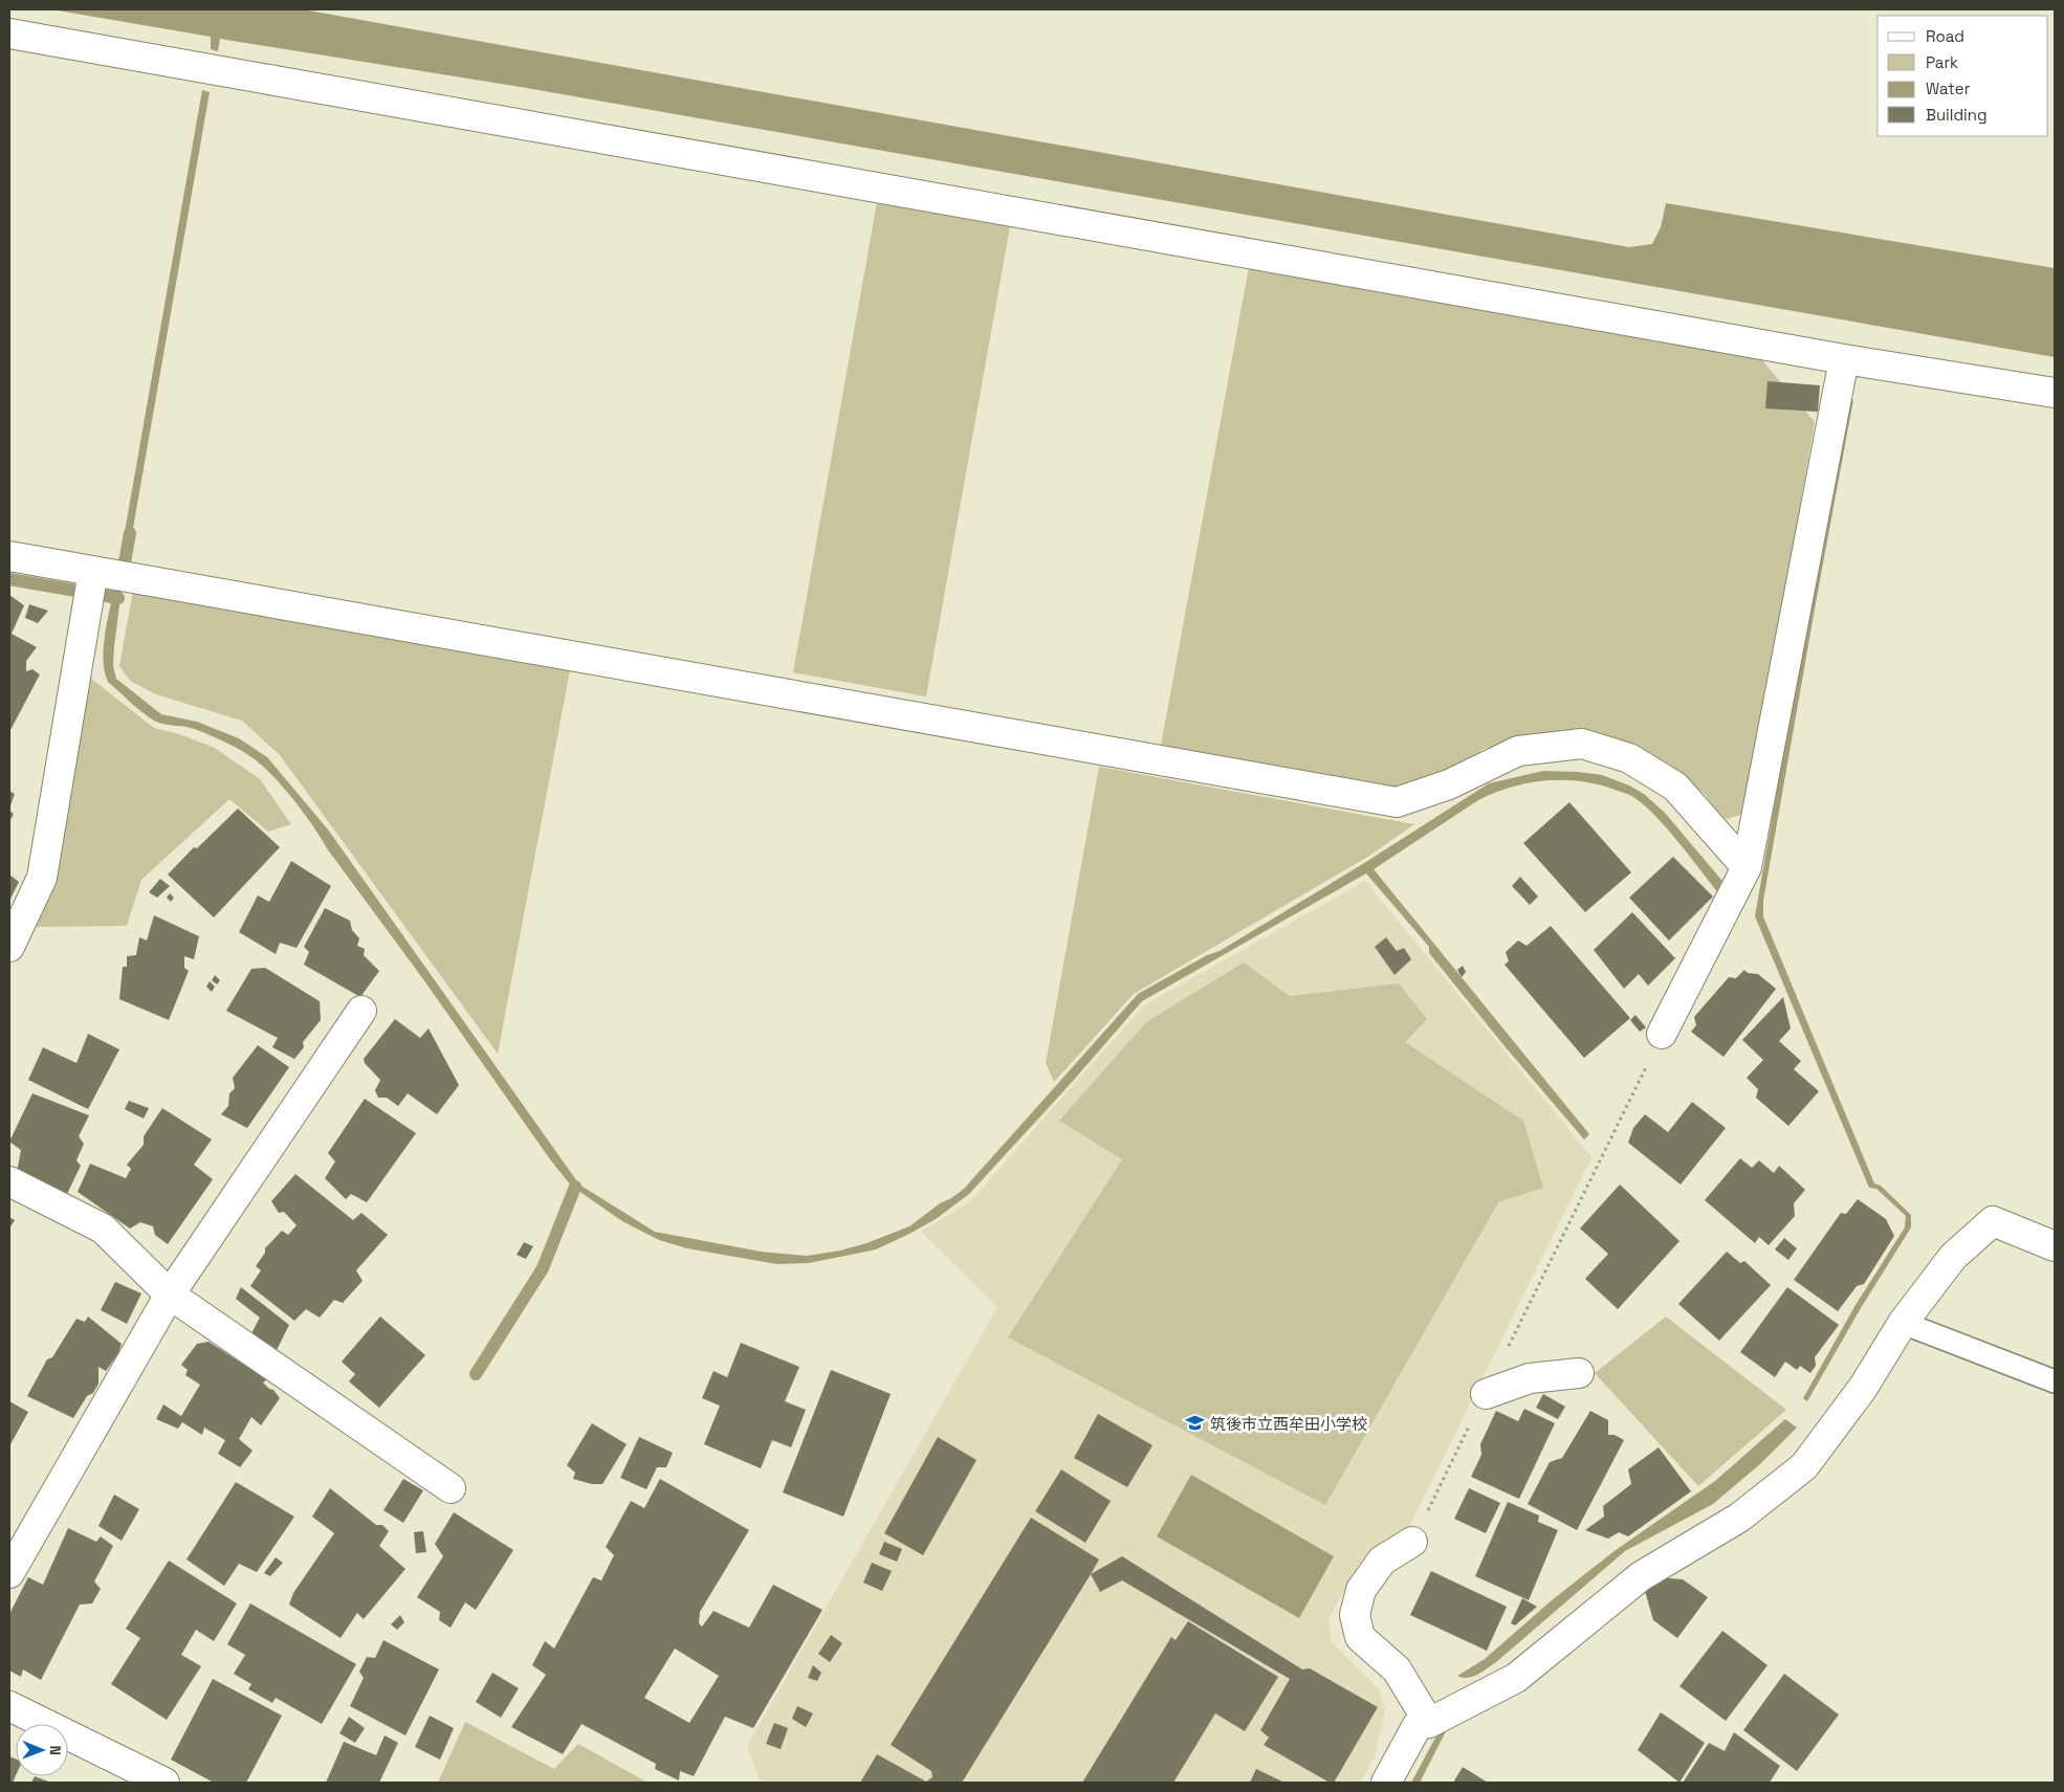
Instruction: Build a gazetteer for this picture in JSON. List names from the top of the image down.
{
  "places": {
    "school or university": ["筑後市立西牟田小学校"]
  },
  "legend": [
    "Road",
    "Park",
    "Water",
    "Building"
  ],
  "north": "right"
}
